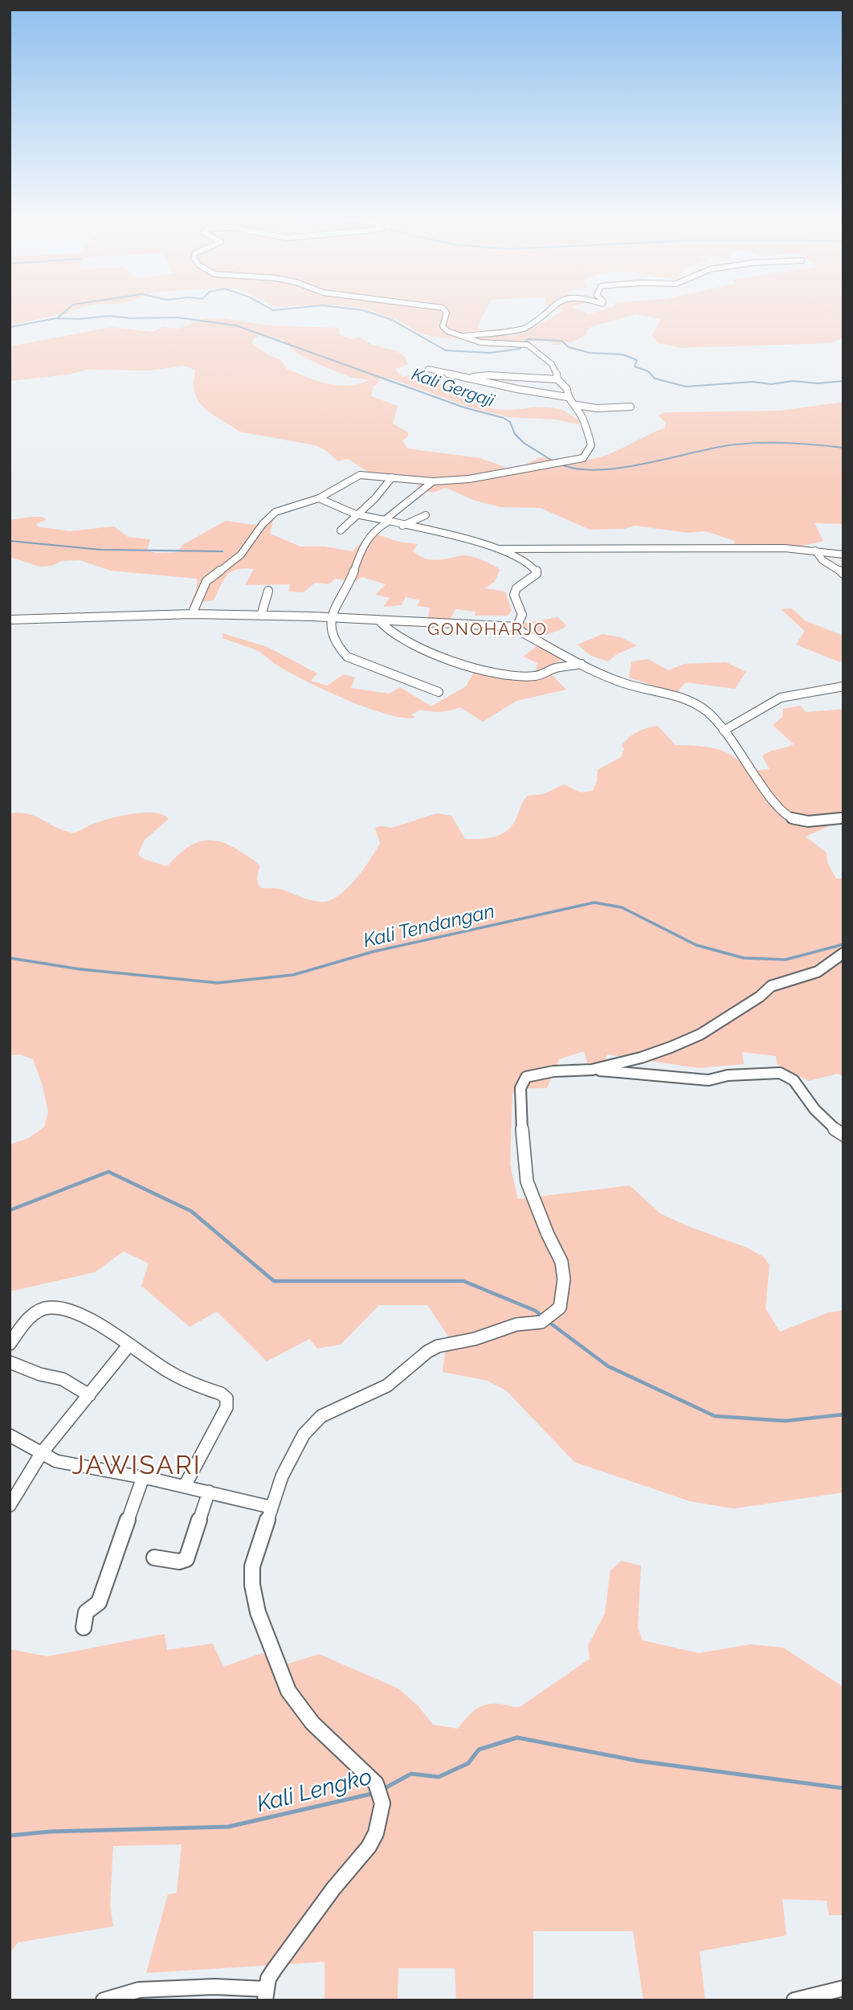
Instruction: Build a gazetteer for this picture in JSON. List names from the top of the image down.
{
  "districts": ["GONOHARJO", "JAWISARI"],
  "water": ["Kali Gergaji", "Kali Tendangan", "Kali Lengko"]
}
